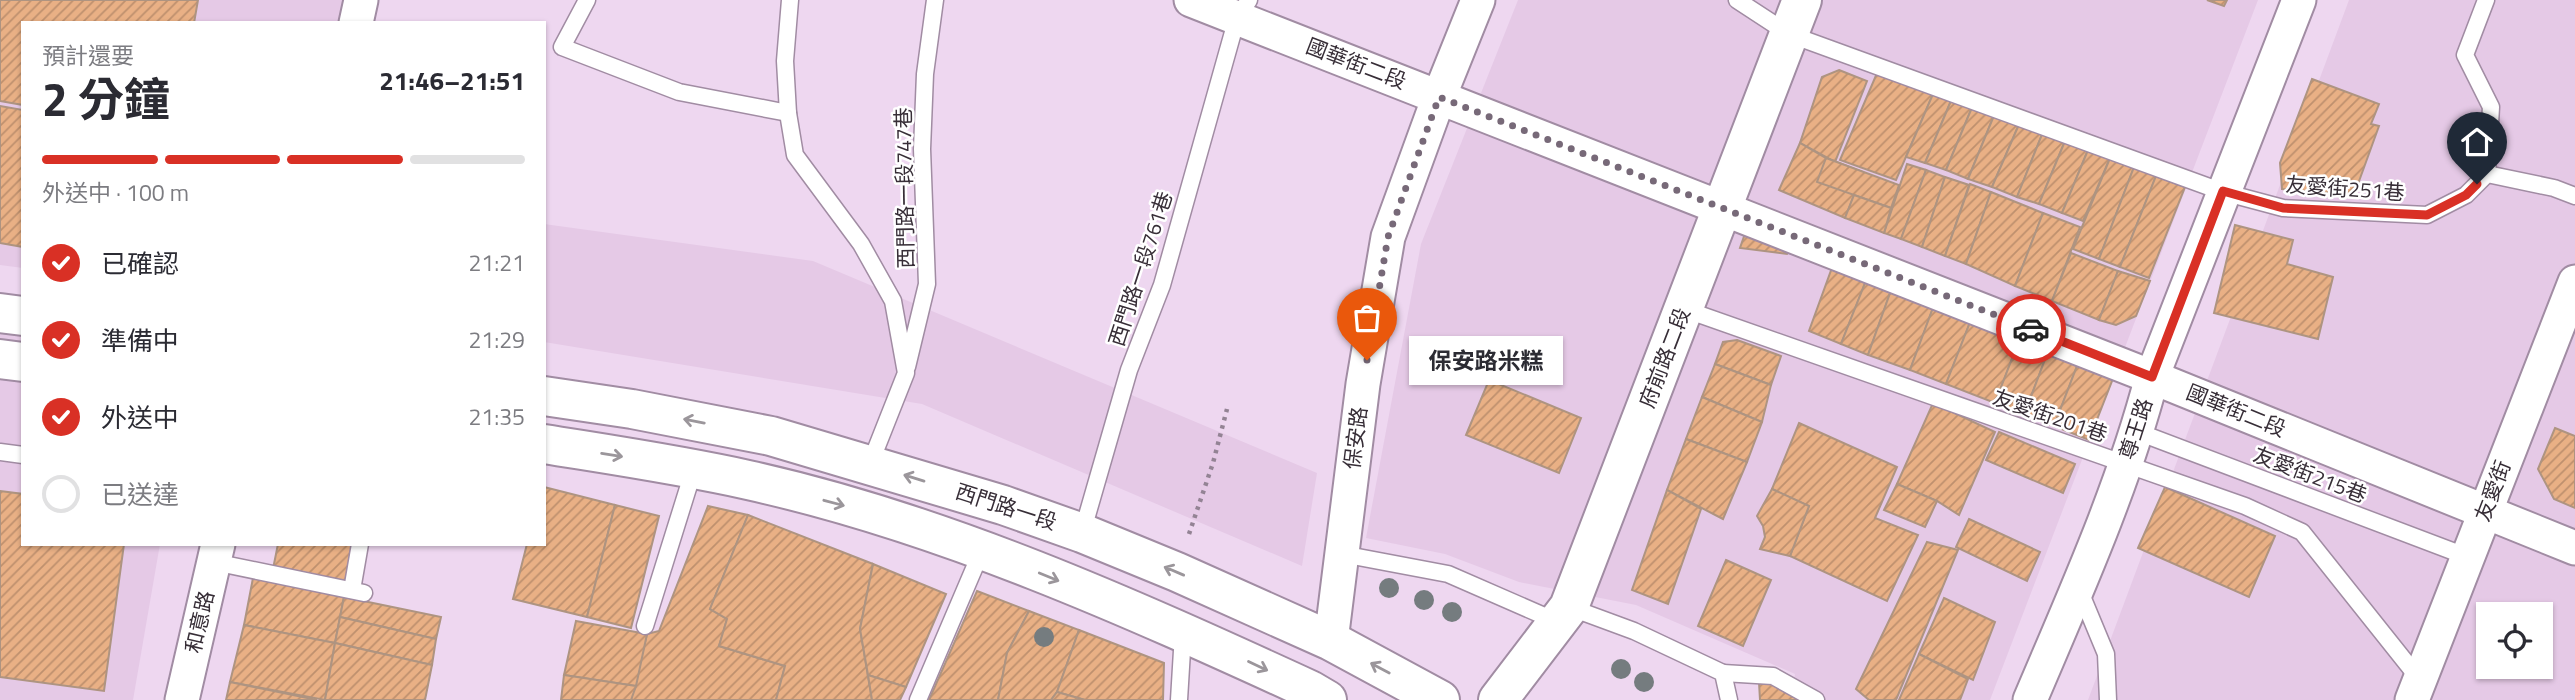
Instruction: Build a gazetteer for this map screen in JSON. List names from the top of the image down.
{
  "streets": {
    "street": [
      "國華街二段",
      "府前路二段",
      "尊王路",
      "保安路",
      "友愛街",
      "西門路一段",
      "和意路"
    ],
    "lane": [
      "西門路一段747巷",
      "友愛街251巷",
      "西門路一段761巷",
      "友愛街201巷",
      "友愛街215巷"
    ]
  },
  "crossings": [
    ["國華街二段", "西門路一段761巷"],
    ["國華街二段", "府前路二段"],
    ["國華街二段", "尊王路"],
    ["國華街二段", "保安路"],
    ["國華街二段", "友愛街"],
    ["西門路一段747巷", "西門路一段"],
    ["友愛街251巷", "府前路二段"],
    ["友愛街251巷", "尊王路"],
    ["西門路一段761巷", "西門路一段"],
    ["府前路二段", "友愛街201巷"],
    ["友愛街201巷", "尊王路"],
    ["友愛街201巷", "友愛街"],
    ["尊王路", "友愛街215巷"],
    ["保安路", "西門路一段"],
    ["友愛街215巷", "友愛街"]
  ],
  "places": ["保安路米糕"],
  "page": {
    "heading": ["2 分鐘", "預計還要", "21:46–21:51"],
    "bar": "外送中 · 100 m",
    "list": [
      ["已確認", "21:21"],
      ["準備中", "21:29"],
      ["外送中", "21:35"],
      "已送達"
    ],
    "bubble": "保安路米糕"
  }
}
